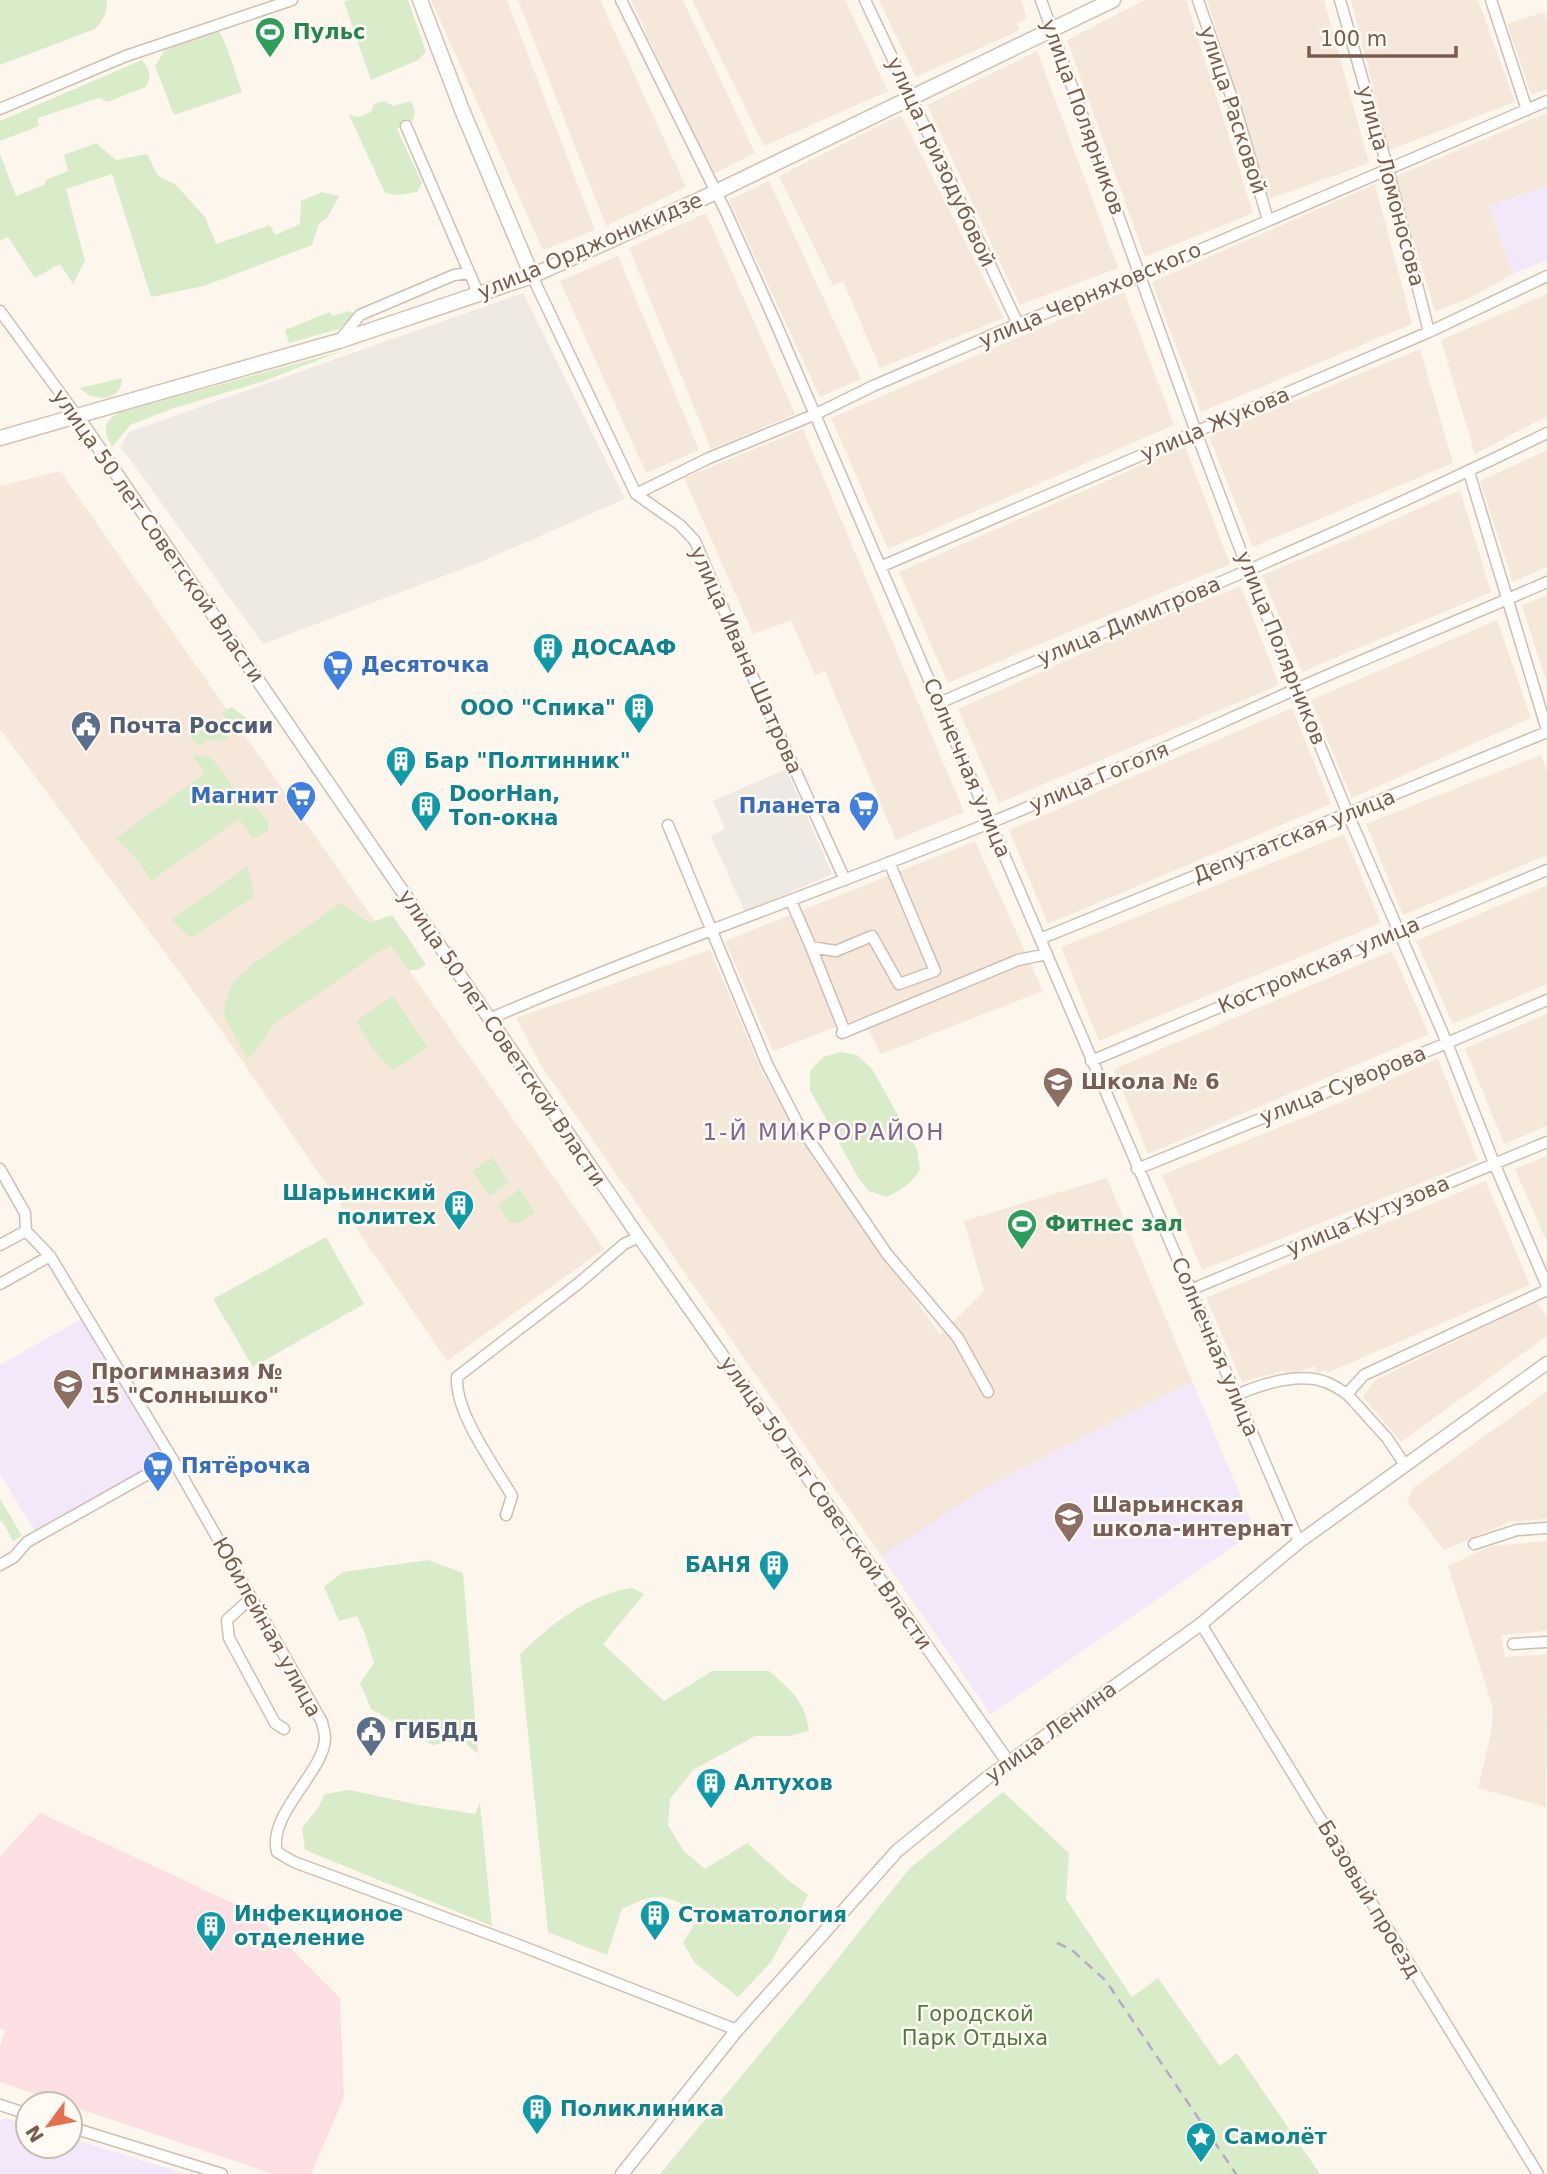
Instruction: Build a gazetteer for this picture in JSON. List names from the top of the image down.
{
  "streets": {
    "main road": ["улица Орджоникидзе", "улица Ивана Шатрова"],
    "street": [
      "улица Расковой",
      "улица Полярников",
      "улица Гризодубовой",
      "улица Ломоносова",
      "улица Черняховского",
      "улица Жукова",
      "улица 50 лет Советской Власти",
      "улица Димитрова",
      "Солнечная улица",
      "улица Гоголя",
      "Депутатская улица",
      "Костромская улица",
      "улица Суворова",
      "улица Кутузова",
      "Юбилейная улица",
      "улица Ленина",
      "Базовый проезд"
    ]
  },
  "crossings": [
    ["улица Расковой", "улица Черняховского"],
    ["улица Полярников", "улица Орджоникидзе"],
    ["улица Полярников", "улица Черняховского"],
    ["улица Полярников", "улица Жукова"],
    ["улица Полярников", "улица Димитрова"],
    ["улица Полярников", "улица Гоголя"],
    ["улица Полярников", "Депутатская улица"],
    ["улица Полярников", "Костромская улица"],
    ["улица Полярников", "улица Суворова"],
    ["улица Полярников", "улица Кутузова"],
    ["улица Гризодубовой", "улица Орджоникидзе"],
    ["улица Гризодубовой", "улица Черняховского"],
    ["улица Ломоносова", "улица Черняховского"],
    ["улица Ломоносова", "улица Жукова"],
    ["улица Орджоникидзе", "улица 50 лет Советской Власти"],
    ["улица Орджоникидзе", "улица Ивана Шатрова"],
    ["улица Орджоникидзе", "Солнечная улица"],
    ["улица Черняховского", "улица Ивана Шатрова"],
    ["улица Черняховского", "Солнечная улица"],
    ["улица Жукова", "Солнечная улица"],
    ["улица 50 лет Советской Власти", "улица Гоголя"],
    ["улица 50 лет Советской Власти", "улица Ленина"],
    ["улица Димитрова", "Солнечная улица"],
    ["улица Ивана Шатрова", "улица Гоголя"],
    ["Солнечная улица", "улица Гоголя"],
    ["Солнечная улица", "Депутатская улица"],
    ["Солнечная улица", "Костромская улица"],
    ["Солнечная улица", "улица Суворова"],
    ["Солнечная улица", "улица Кутузова"],
    ["Солнечная улица", "улица Ленина"],
    ["Юбилейная улица", "улица Ленина"],
    ["улица Ленина", "Базовый проезд"]
  ],
  "districts": ["1-Й МИКРОРАЙОН"],
  "parks": ["Городской Парк Отдыха"],
  "places": {
    "sports": ["Пульс", "Фитнес зал"],
    "building": [
      "ДОСААФ",
      "ООО \"Спика\"",
      "Бар \"Полтинник\"",
      "DoorHan, Топ-окна",
      "Шарьинский политех",
      "БАНЯ",
      "Алтухов",
      "Стоматология",
      "Инфекционое отделение",
      "Поликлиника"
    ],
    "supermarket": [
      "Десяточка",
      "Магнит",
      "Планета",
      "Пятёрочка"
    ],
    "public building": ["Почта России", "ГИБДД"],
    "school or university": ["Школа № 6", "Прогимназия № 15 \"Солнышко\"", "Шарьинская школа-интернат"],
    "place": ["Самолёт"]
  },
  "scale_bar": "100 m",
  "north": "bottom left"
}
